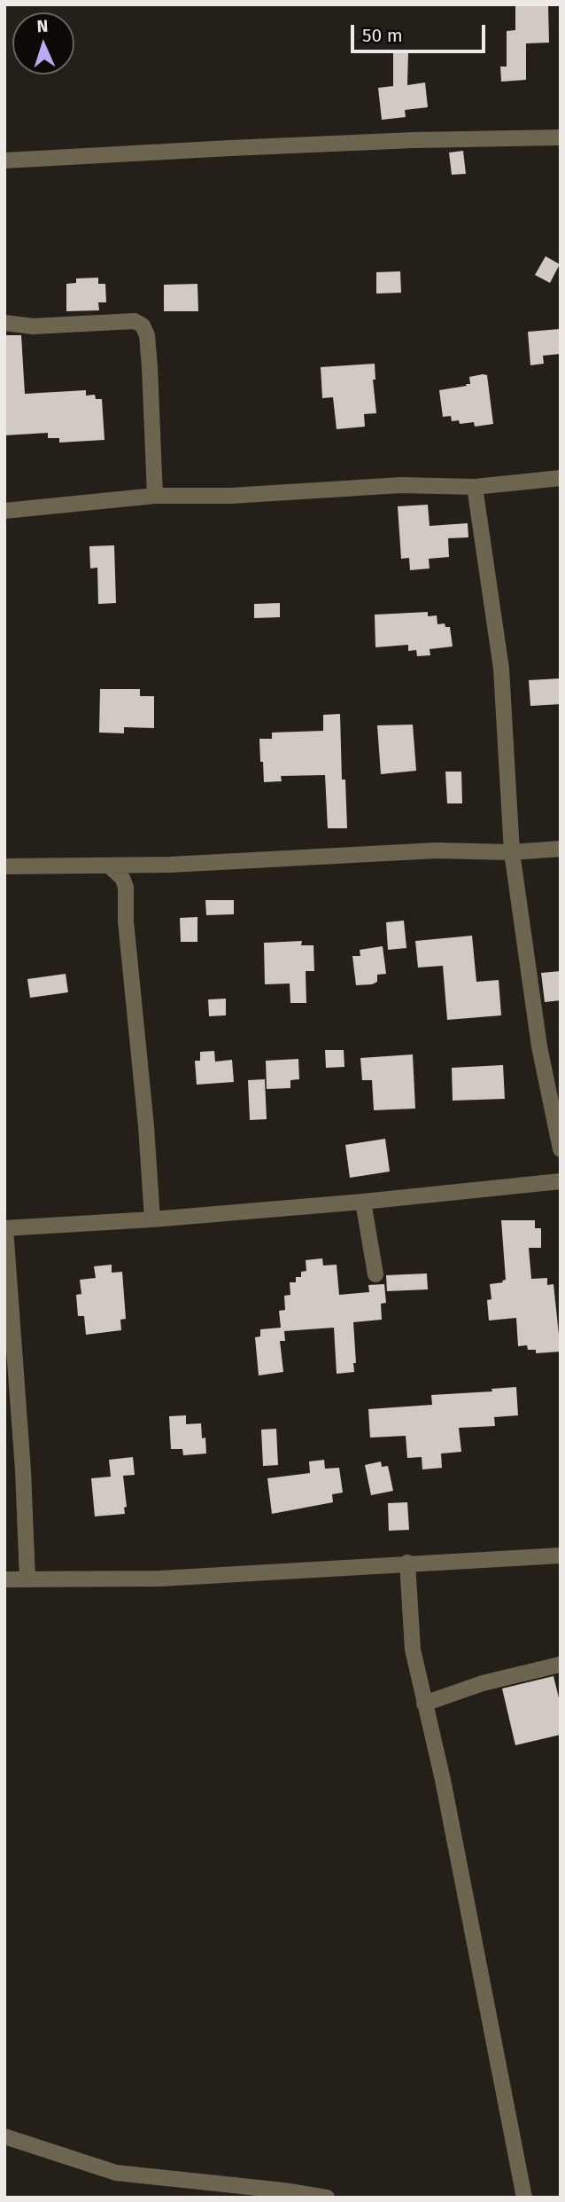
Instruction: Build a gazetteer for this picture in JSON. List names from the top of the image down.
{
  "scale_bar": "50 m",
  "north": "top"
}
